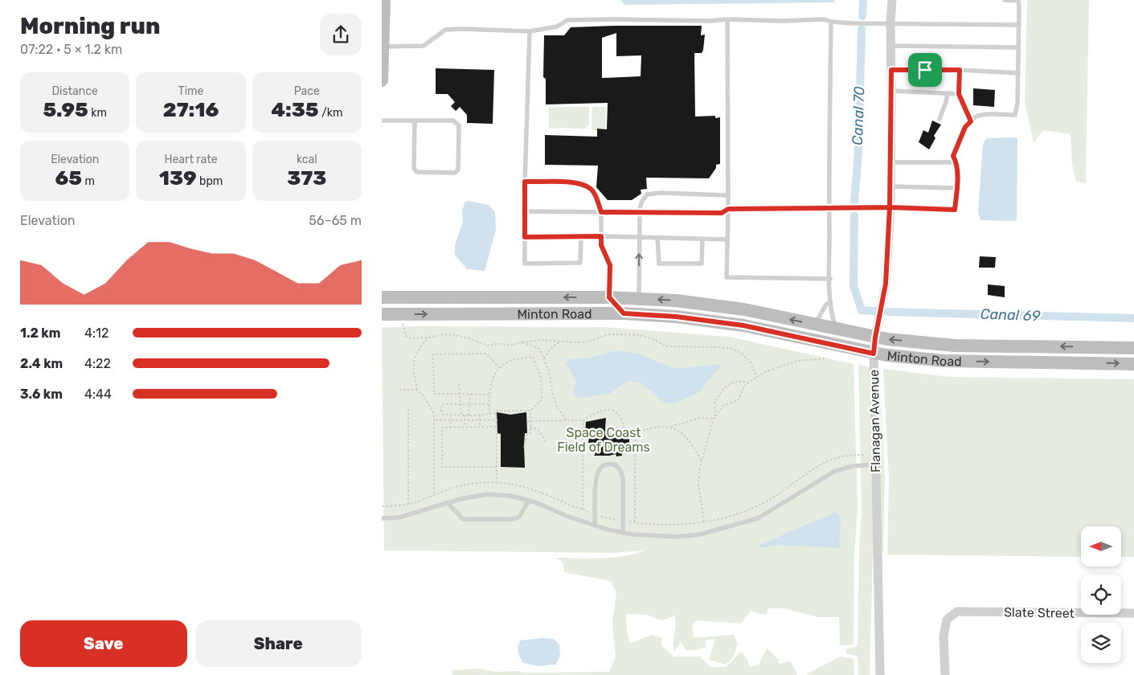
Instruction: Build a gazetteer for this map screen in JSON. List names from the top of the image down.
{
  "streets": {
    "main road": ["Minton Road"],
    "street": ["Flanagan Avenue", "Slate Street"]
  },
  "crossings": [
    ["Minton Road", "Flanagan Avenue"]
  ],
  "water": ["Canal 70", "Canal 69"],
  "parks": ["Space Coast Field of Dreams"],
  "north": "left",
  "page": {
    "heading": ["Morning run", "07:22 · 5 × 1.2 km"],
    "stats": [
      ["Distance", "5.95 km"],
      ["Time", "27:16"],
      ["Pace", "4:35 /km"],
      ["Elevation", "65 m"],
      ["Heart rate", "139 bpm"],
      ["kcal", "373"]
    ],
    "chart": ["Elevation", "56–65 m"],
    "list": [
      {
        "name": "1.2 km",
        "note": "4:12"
      },
      {
        "name": "2.4 km",
        "note": "4:22"
      },
      {
        "name": "3.6 km",
        "note": "4:44"
      }
    ],
    "buttons": ["Save", "Share"]
  }
}
